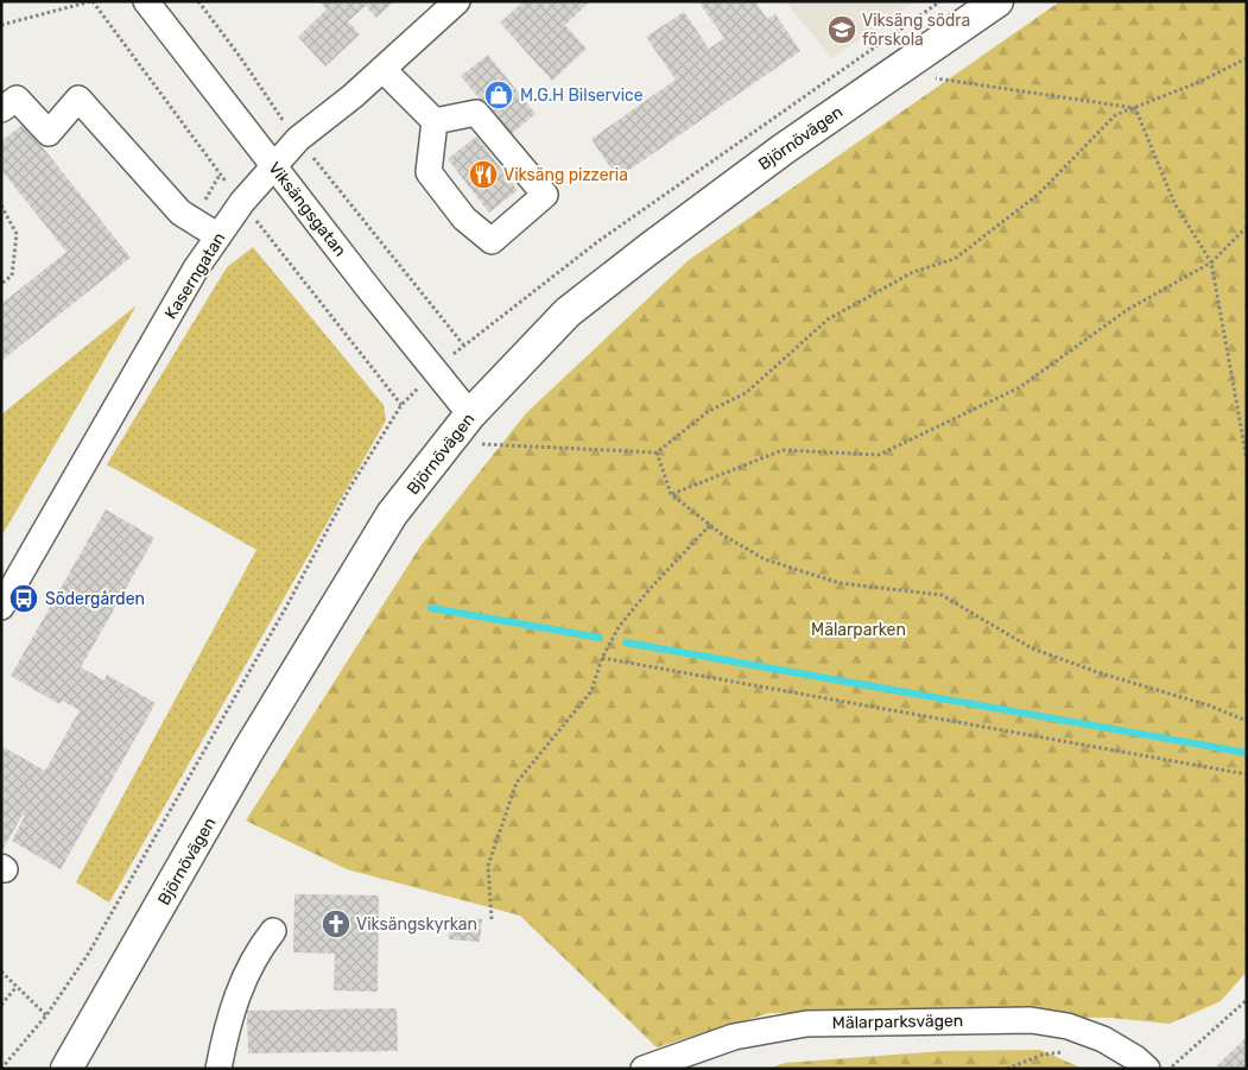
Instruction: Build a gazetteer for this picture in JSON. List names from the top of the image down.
{
  "streets": {
    "main road": ["Björnövägen"],
    "street": ["Viksängsgatan", "Kaserngatan", "Mälarparksvägen"]
  },
  "crossings": [
    ["Björnövägen", "Viksängsgatan"],
    ["Viksängsgatan", "Kaserngatan"]
  ],
  "parks": ["Mälarparken"],
  "places": {
    "school or university": ["Viksäng södra förskola"],
    "shop": ["M.G.H Bilservice"],
    "restaurant": ["Viksäng pizzeria"],
    "bus stop": ["Södergården"],
    "church": ["Viksängskyrkan"]
  }
}
